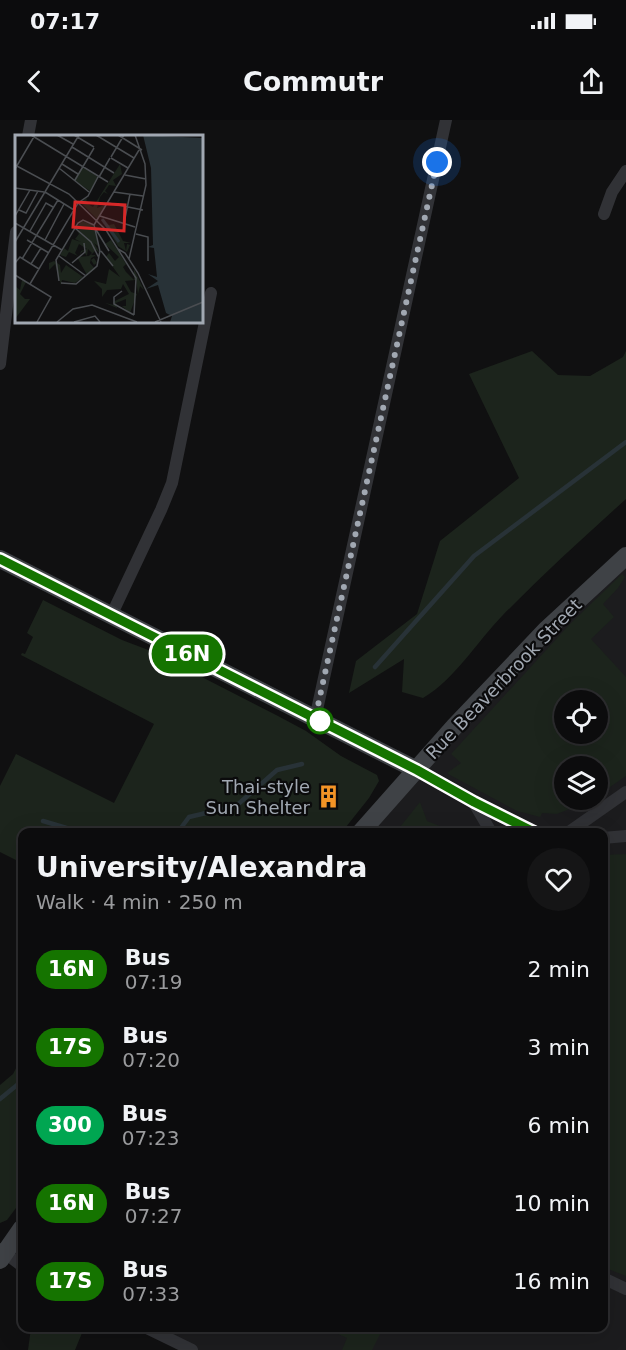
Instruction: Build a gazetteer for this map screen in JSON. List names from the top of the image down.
{
  "streets": {
    "street": ["Rue Beaverbrook Street"]
  },
  "places": {
    "building": ["Thai-style Sun Shelter"]
  },
  "lines": ["bus line 16N"],
  "page": {
    "status": "07:17",
    "header": "Commutr",
    "on_map": "16N",
    "heading": ["University/Alexandra", "Walk · 4 min · 250 m"],
    "list": [
      {
        "mark": "16N",
        "name": "Bus",
        "note": "07:19",
        "value": "2 min"
      },
      {
        "mark": "17S",
        "name": "Bus",
        "note": "07:20",
        "value": "3 min"
      },
      {
        "mark": "300",
        "name": "Bus",
        "note": "07:23",
        "value": "6 min"
      },
      {
        "mark": "16N",
        "name": "Bus",
        "note": "07:27",
        "value": "10 min"
      },
      {
        "mark": "17S",
        "name": "Bus",
        "note": "07:33",
        "value": "16 min"
      }
    ]
  }
}
